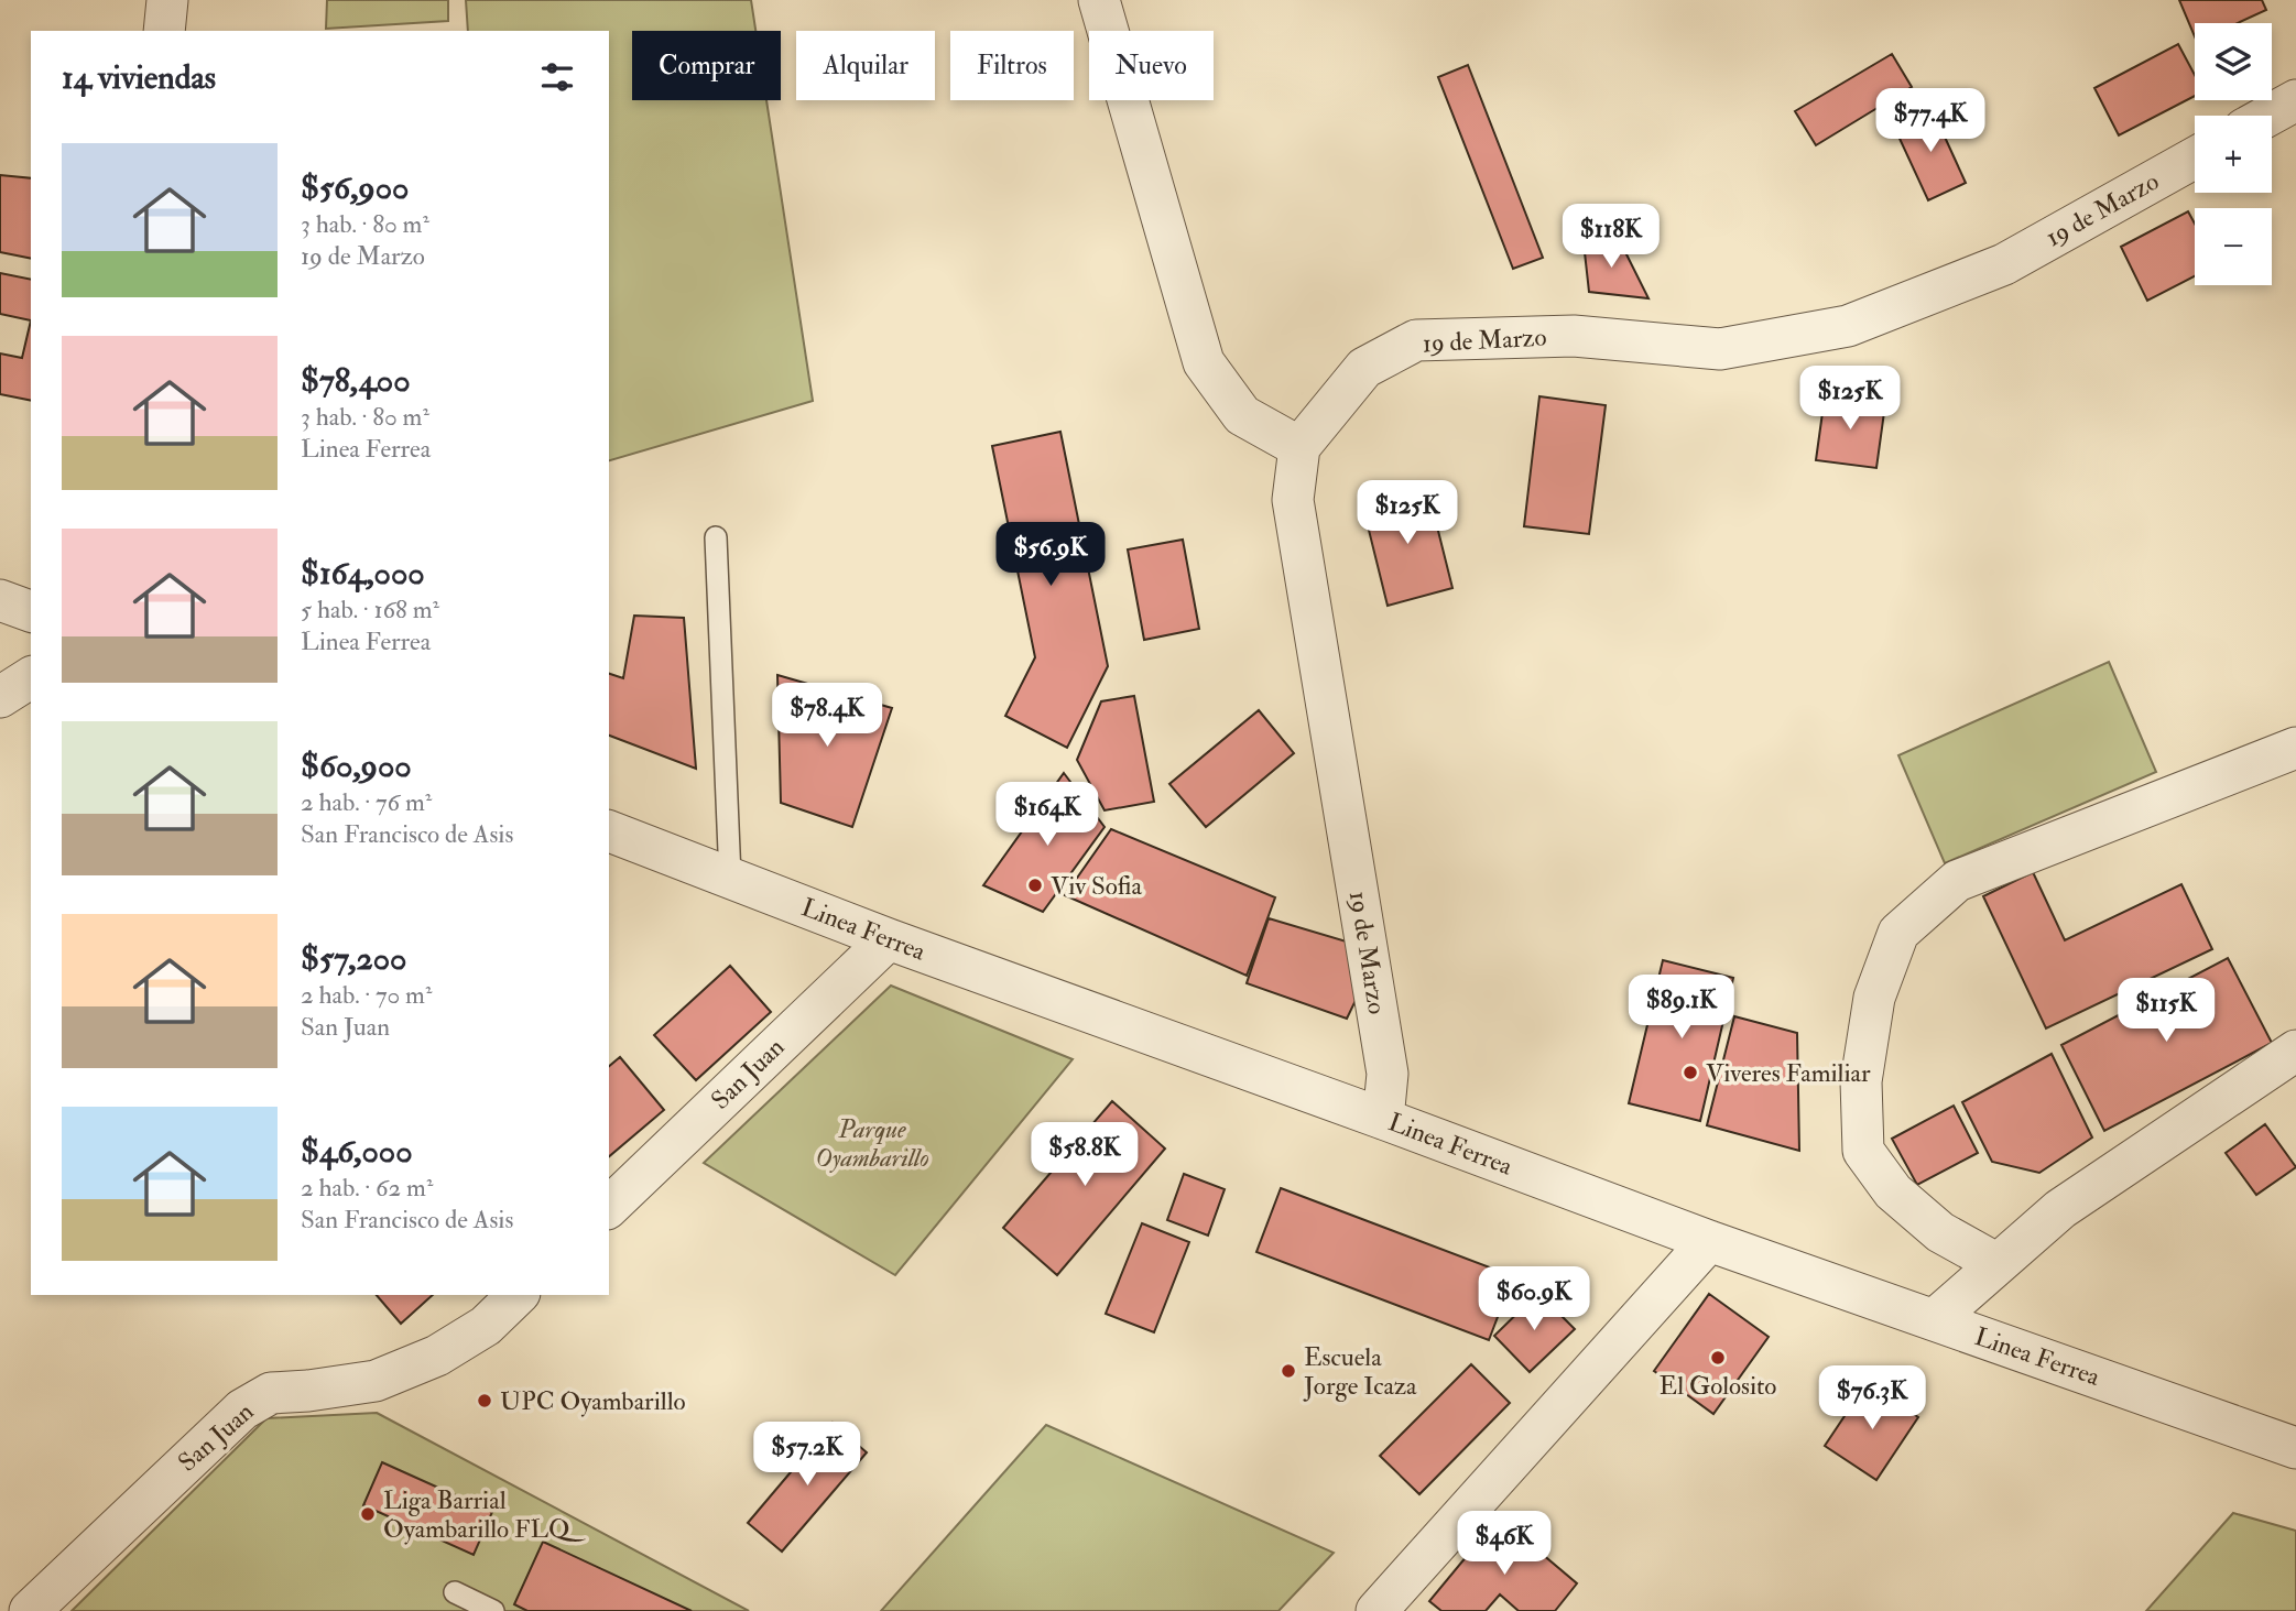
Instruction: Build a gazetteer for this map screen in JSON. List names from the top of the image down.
{
  "streets": {
    "street": ["19 de Marzo", "Linea Ferrea", "San Juan"]
  },
  "crossings": [
    ["19 de Marzo", "Linea Ferrea"],
    ["Linea Ferrea", "San Juan"]
  ],
  "parks": ["Parque Oyambarillo"],
  "places": [
    "Viv Sofia",
    "Viveres Familiar",
    "El Golosito",
    "Escuela Jorge Icaza",
    "UPC Oyambarillo",
    "Liga Barrial Oyambarillo FLQ"
  ],
  "page": {
    "map_buttons": ["+", "−"],
    "chip": [
      "Comprar",
      "Alquilar",
      "Filtros",
      "Nuevo"
    ],
    "heading": "14 viviendas",
    "price": [
      "$77.4K",
      "$118K",
      "$125K",
      "$125K",
      "$56.9K",
      "$78.4K",
      "$164K",
      "$89.1K",
      "$115K",
      "$58.8K",
      "$60.9K",
      "$76.3K",
      "$57.2K",
      "$46K"
    ],
    "list": [
      {
        "name": "$56,900",
        "note": "3 hab. · 80 m² · 19 de Marzo"
      },
      {
        "name": "$78,400",
        "note": "3 hab. · 80 m² · Linea Ferrea"
      },
      {
        "name": "$164,000",
        "note": "5 hab. · 168 m² · Linea Ferrea"
      },
      {
        "name": "$60,900",
        "note": "2 hab. · 76 m² · San Francisco de Asis"
      },
      {
        "name": "$57,200",
        "note": "2 hab. · 70 m² · San Juan"
      },
      {
        "name": "$46,000",
        "note": "2 hab. · 62 m² · San Francisco de Asis"
      }
    ]
  }
}
